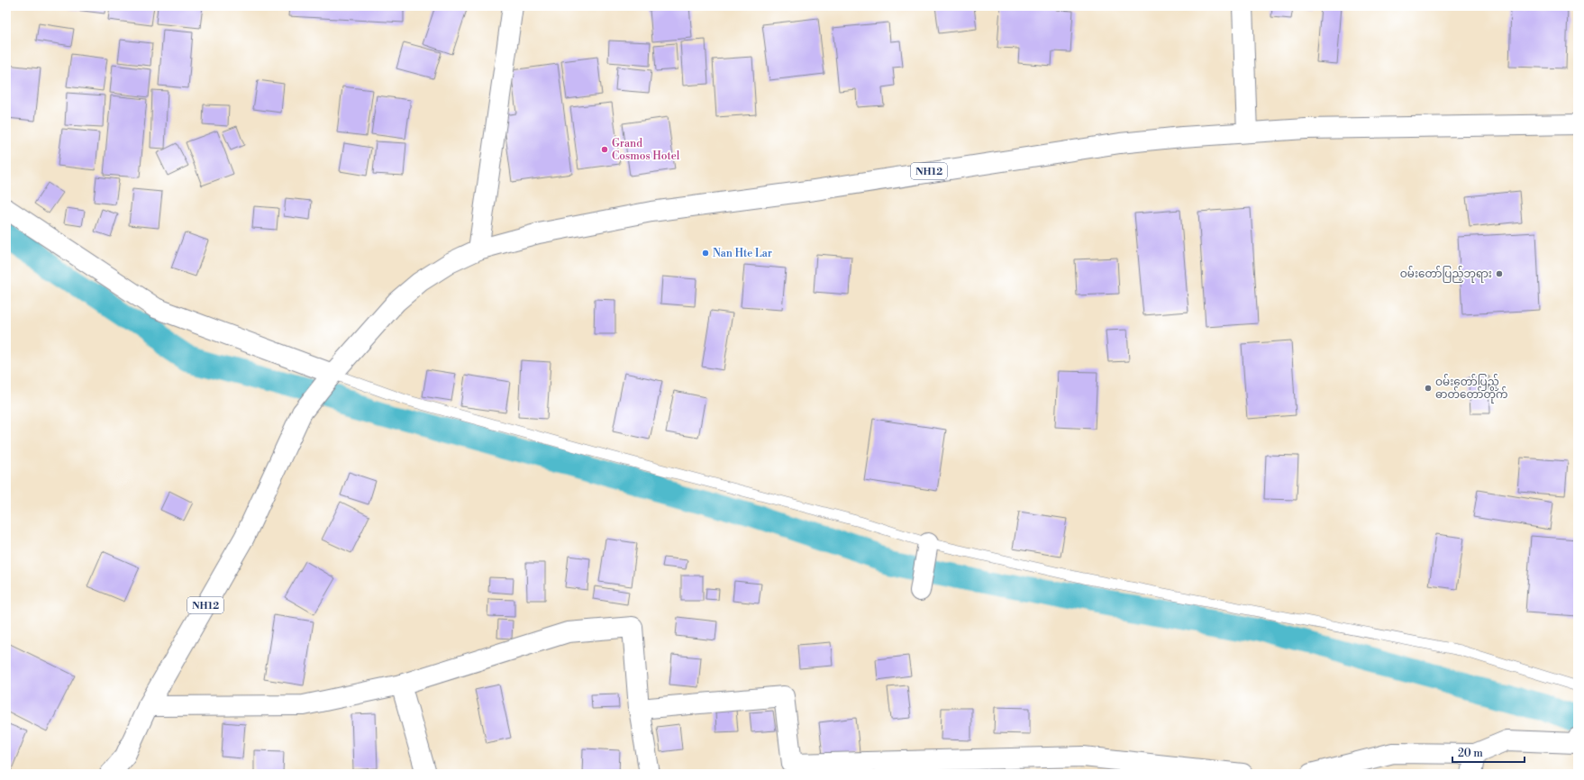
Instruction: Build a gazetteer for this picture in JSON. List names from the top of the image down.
{
  "streets": {
    "main road": ["NH12"]
  },
  "places": [
    "Grand Cosmos Hotel",
    "Nan Hte Lar",
    "ဝမ်းတော်ပြည့်ဘုရား",
    "ဝမ်းတော်ပြည့် ဓာတ်တော်တိုက်"
  ],
  "scale_bar": "20 m"
}
